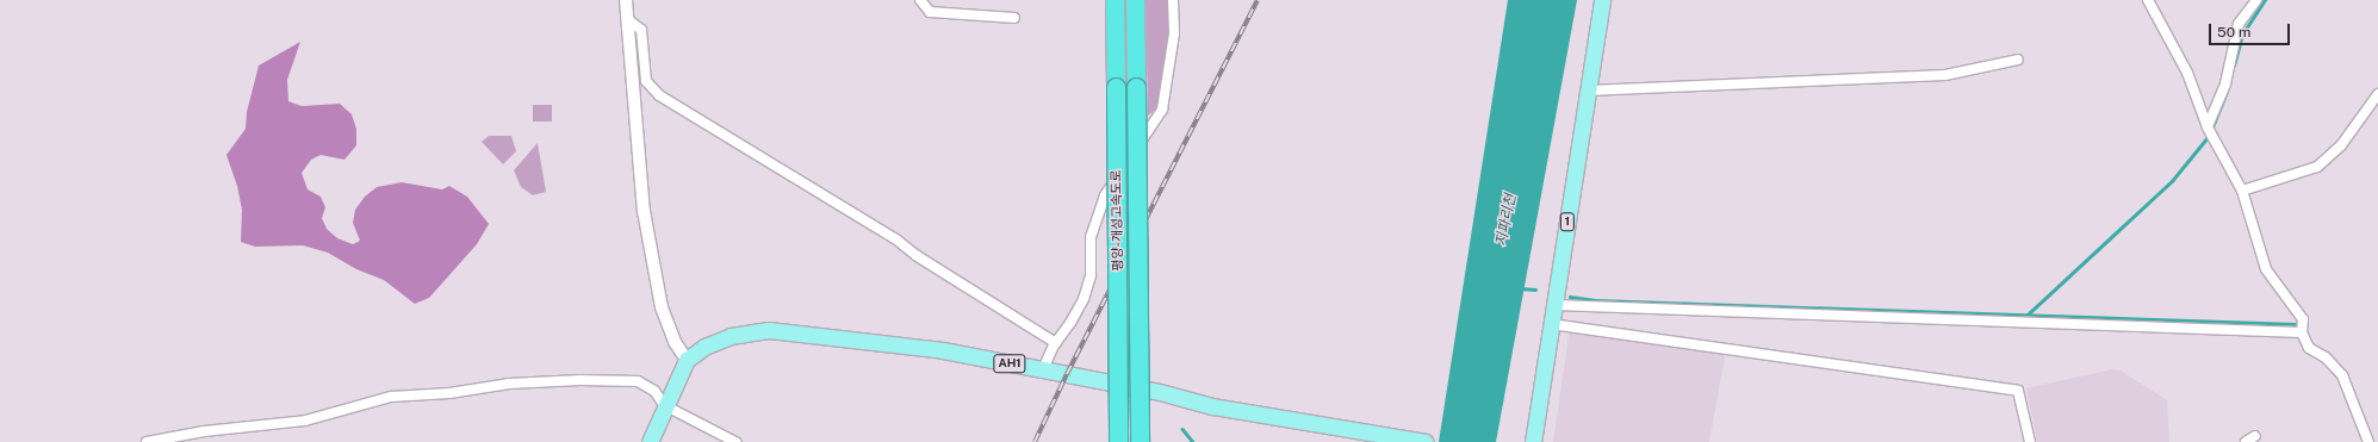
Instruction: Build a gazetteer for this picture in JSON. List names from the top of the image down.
{
  "streets": {
    "highway": ["평양-개성고속도로"],
    "main road": ["1", "AH1"]
  },
  "water": ["지파리천"],
  "scale_bar": "50 m"
}
